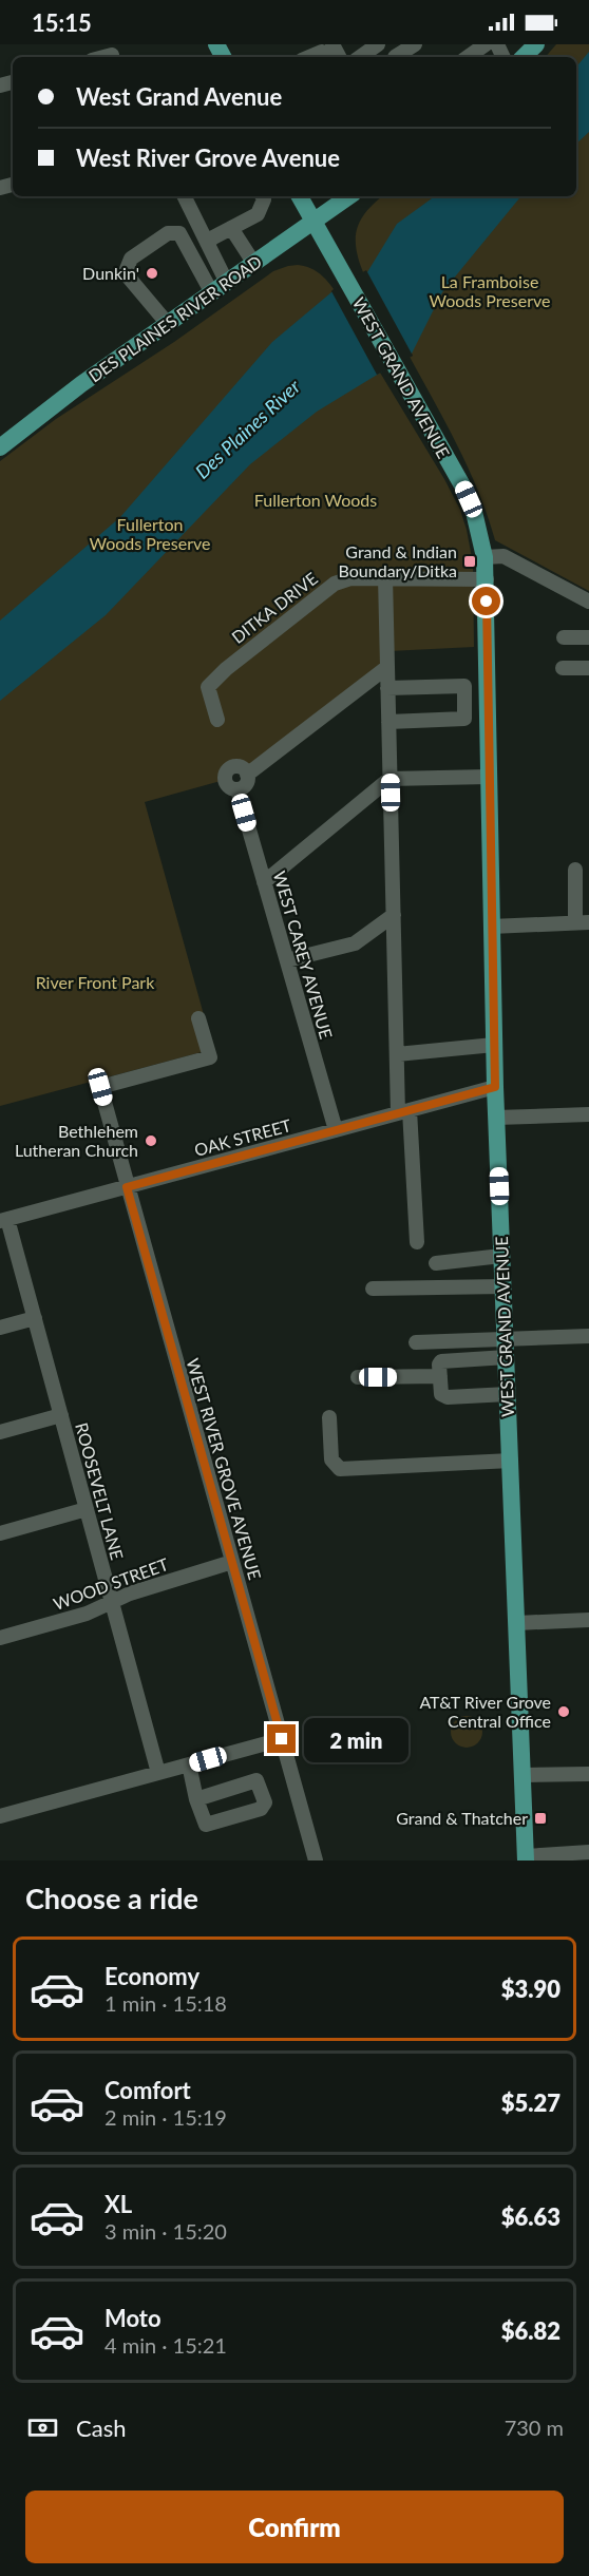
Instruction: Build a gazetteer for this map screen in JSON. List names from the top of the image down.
{
  "streets": {
    "main road": ["DES PLAINES RIVER ROAD", "WEST GRAND AVENUE"],
    "street": [
      "DITKA DRIVE",
      "WEST CAREY AVENUE",
      "OAK STREET",
      "WEST RIVER GROVE AVENUE",
      "ROOSEVELT LANE",
      "WOOD STREET"
    ]
  },
  "crossings": [
    ["DES PLAINES RIVER ROAD", "WEST GRAND AVENUE"],
    ["WEST GRAND AVENUE", "DITKA DRIVE"],
    ["WEST GRAND AVENUE", "OAK STREET"],
    ["WEST CAREY AVENUE", "OAK STREET"],
    ["OAK STREET", "WEST RIVER GROVE AVENUE"],
    ["OAK STREET", "ROOSEVELT LANE"],
    ["WEST RIVER GROVE AVENUE", "WOOD STREET"],
    ["ROOSEVELT LANE", "WOOD STREET"]
  ],
  "water": ["Des Plaines River"],
  "parks": [
    "La Framboise Woods Preserve",
    "Fullerton Woods",
    "Fullerton Woods Preserve",
    "River Front Park"
  ],
  "places": {
    "other": ["Dunkin'", "Bethlehem Lutheran Church", "AT&T River Grove Central Office"],
    "transit": ["Grand & Indian Boundary/Ditka", "Grand & Thatcher"]
  },
  "page": {
    "status": "15:15",
    "banner": ["West Grand Avenue", "West River Grove Avenue"],
    "bubble": "2 min",
    "heading": "Choose a ride",
    "list": [
      {
        "name": "Economy",
        "note": "1 min · 15:18",
        "value": "$3.90"
      },
      {
        "name": "Comfort",
        "note": "2 min · 15:19",
        "value": "$5.27"
      },
      {
        "name": "XL",
        "note": "3 min · 15:20",
        "value": "$6.63"
      },
      {
        "name": "Moto",
        "note": "4 min · 15:21",
        "value": "$6.82"
      }
    ],
    "pay": ["Cash", "730 m"],
    "buttons": "Confirm"
  }
}
